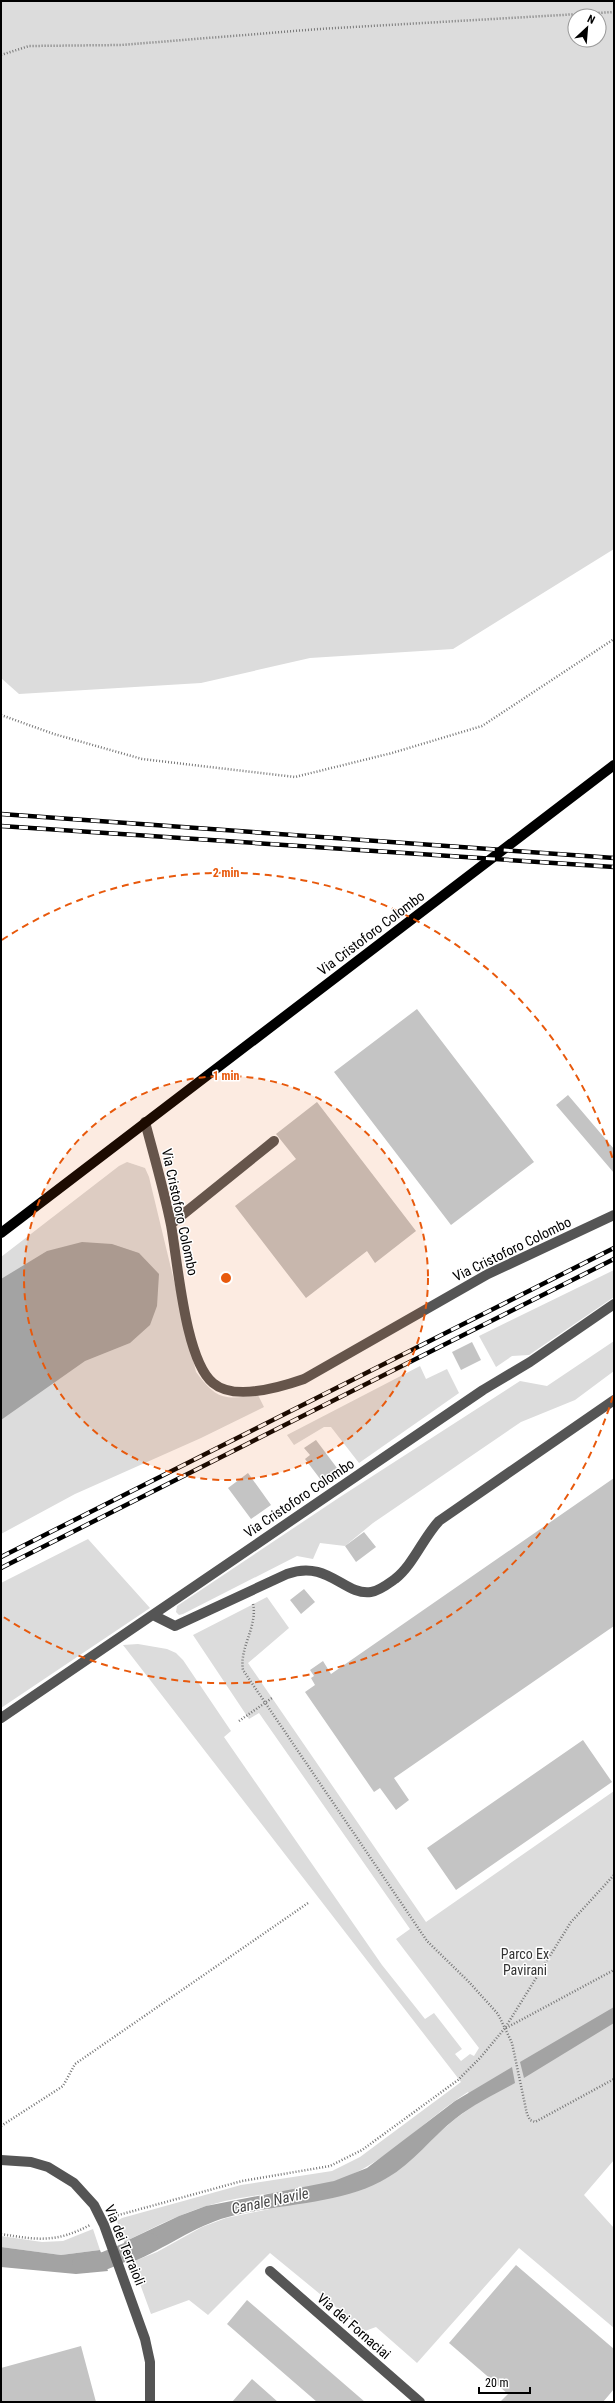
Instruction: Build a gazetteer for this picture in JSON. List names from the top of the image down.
{
  "streets": {
    "main road": ["Via Cristoforo Colombo"],
    "street": ["Via dei Terraioli", "Via dei Fornaciai"]
  },
  "water": ["Canale Navile"],
  "parks": ["Parco Ex Pavirani"],
  "scale_bar": "20 m",
  "north": "top right",
  "rings": ["2 min", "1 min"]
}
